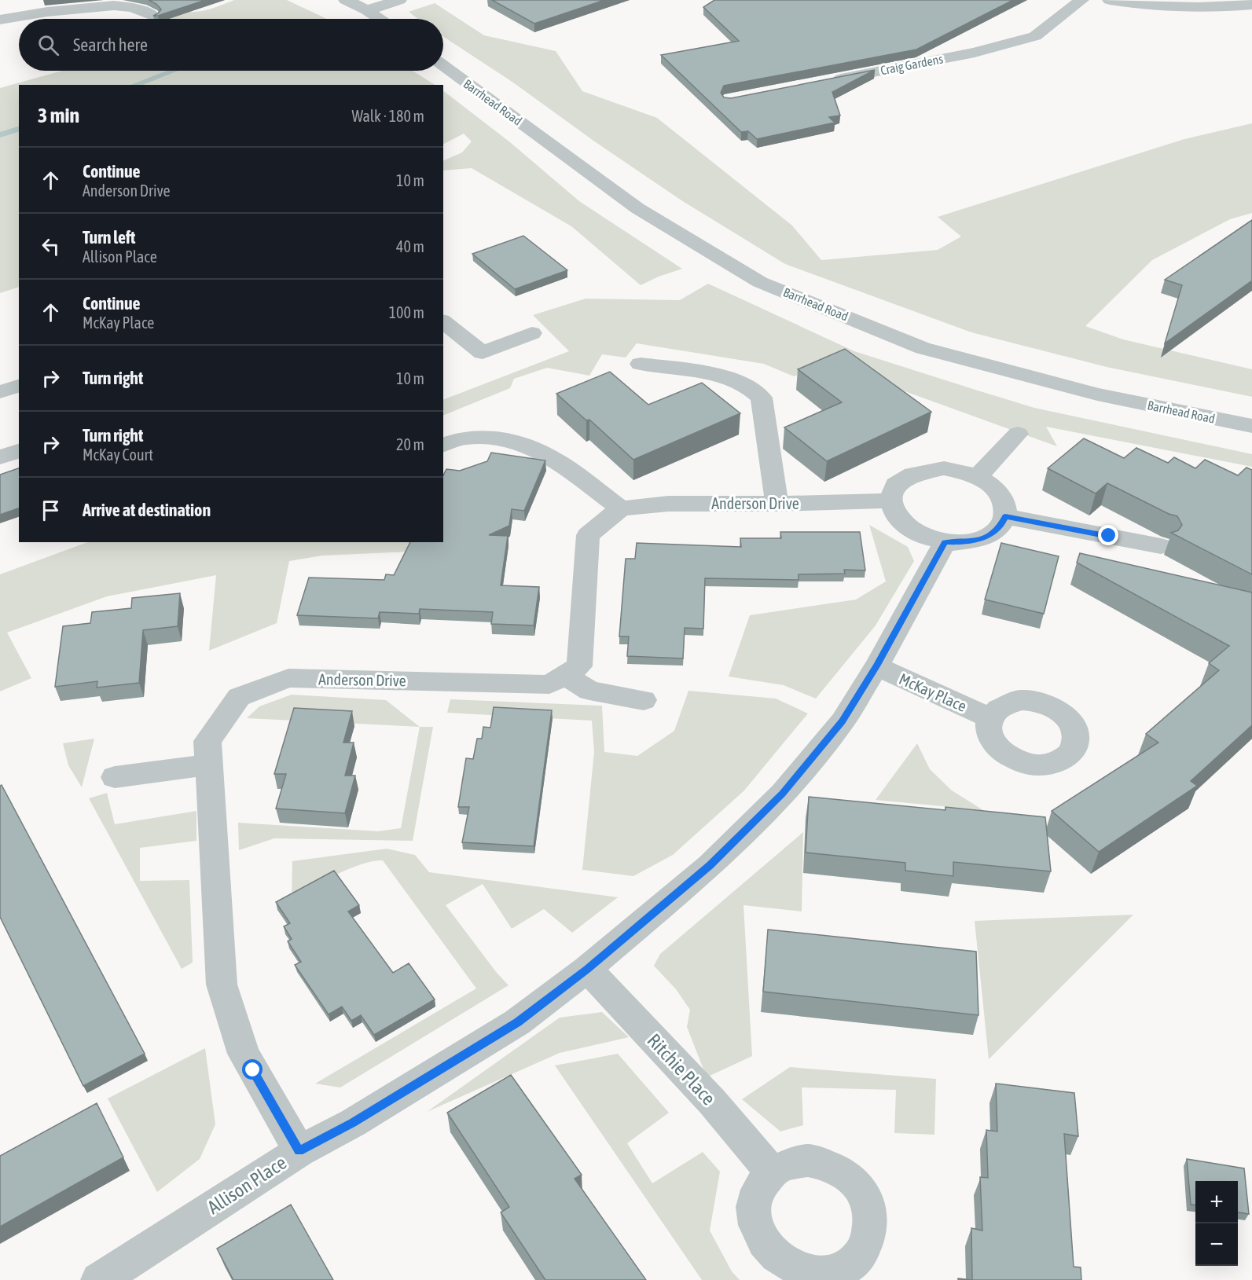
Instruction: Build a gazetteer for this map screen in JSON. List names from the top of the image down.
{
  "streets": {
    "street": [
      "Craig Gardens",
      "Barrhead Road",
      "Anderson Drive",
      "McKay Place",
      "Ritchie Place",
      "Allison Place"
    ]
  },
  "crossings": [
    ["Anderson Drive", "Allison Place"],
    ["Ritchie Place", "Allison Place"]
  ],
  "page": {
    "search": "Search here",
    "heading": ["3 min", "Walk · 180 m"],
    "list": [
      ["Continue", "Anderson Drive", "10 m"],
      ["Turn left", "Allison Place", "40 m"],
      ["Continue", "McKay Place", "100 m"],
      ["Turn right", "10 m"],
      ["Turn right", "McKay Court", "20 m"],
      "Arrive at destination"
    ],
    "map_buttons": ["+", "−"]
  }
}
